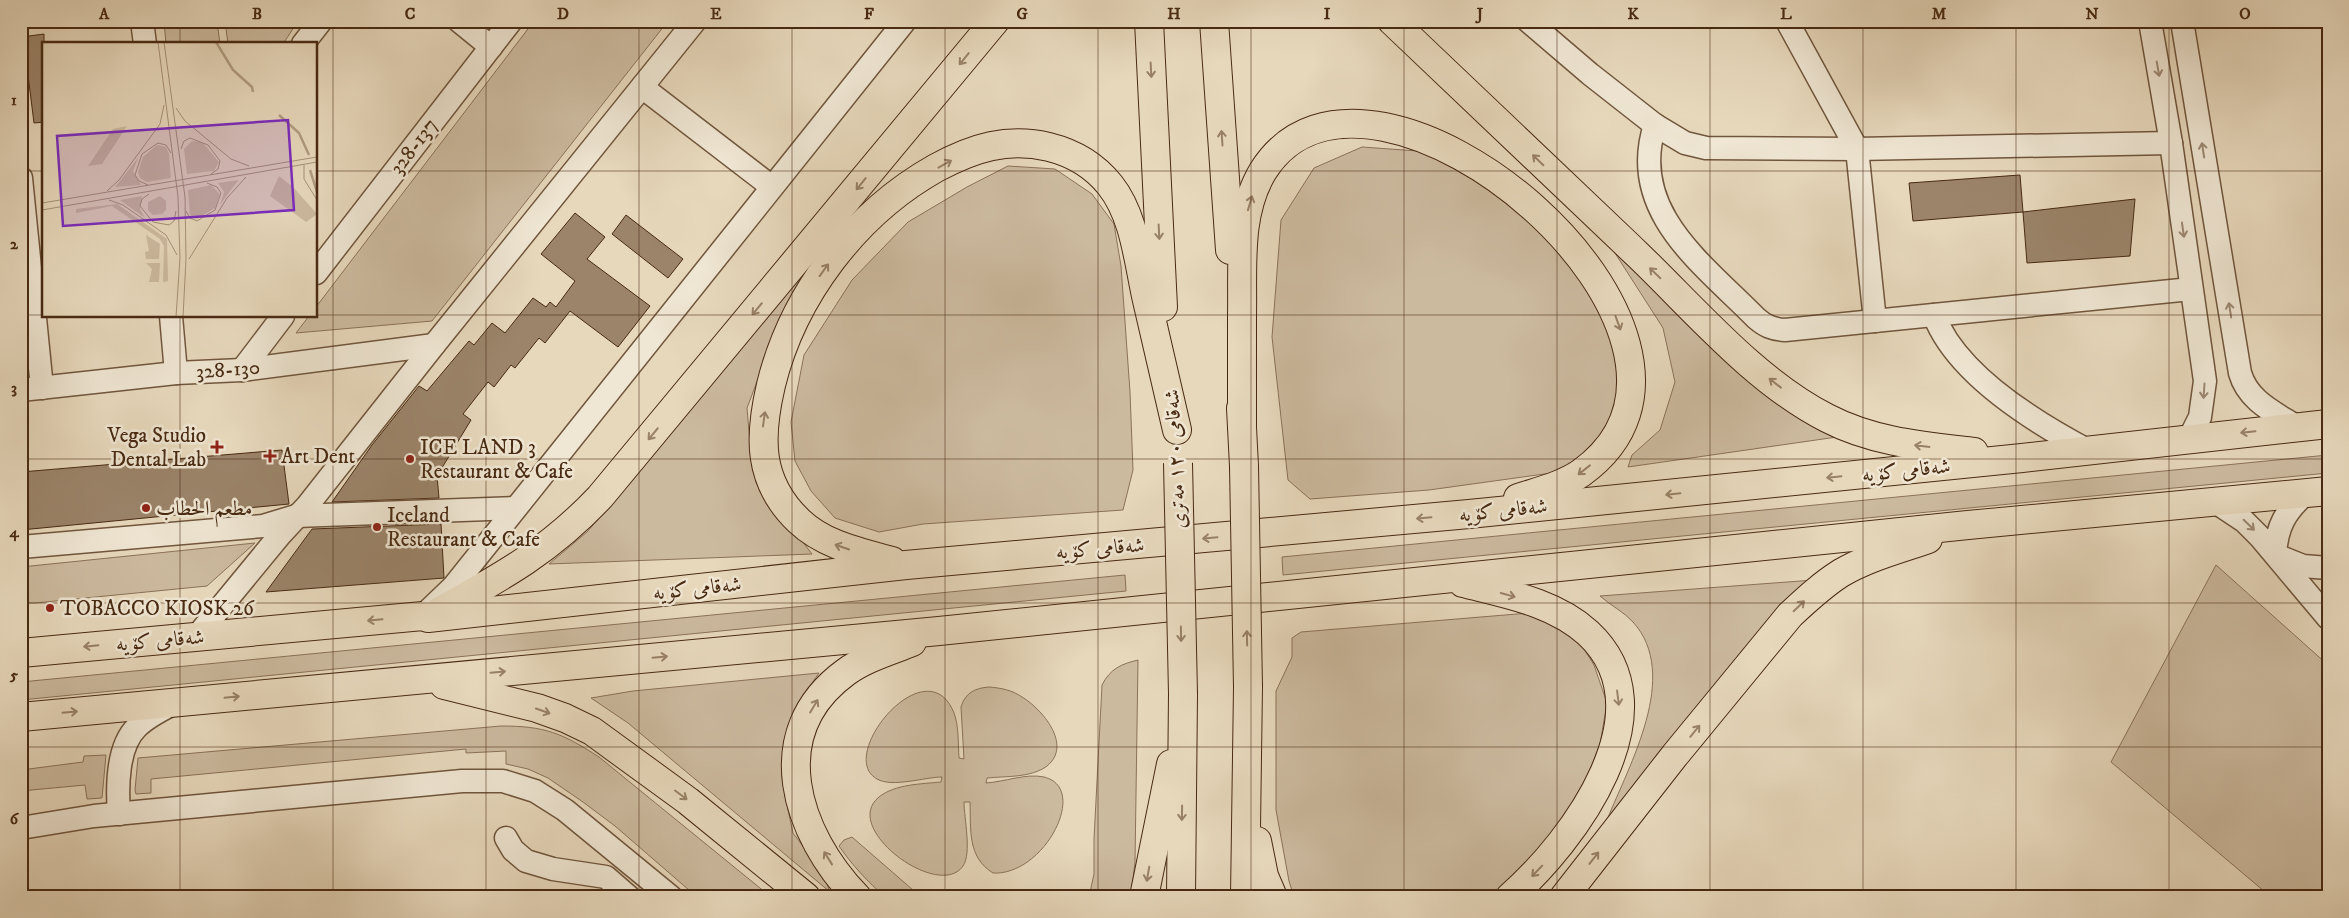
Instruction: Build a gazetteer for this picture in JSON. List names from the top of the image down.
{
  "streets": {
    "highway": ["شەقامی ١٢٠ مەتری", "شەقامی کۆیە"],
    "street": ["328-137", "328-130"]
  },
  "places": {
    "health": ["Vega Studio Dental Lab", "Art Dent"],
    "other": [
      "ICE LAND 3 Restaurant & Cafe",
      "مطعم الحطاب",
      "Iceland Restaurant & Cafe",
      "TOBACCO KIOSK 26"
    ]
  },
  "grid": {
    "columns": [
      "A",
      "B",
      "C",
      "D",
      "E",
      "F",
      "G",
      "H",
      "I",
      "J",
      "K",
      "L",
      "M",
      "N",
      "O"
    ],
    "rows": [
      "1",
      "2",
      "3",
      "4",
      "5",
      "6"
    ]
  }
}
